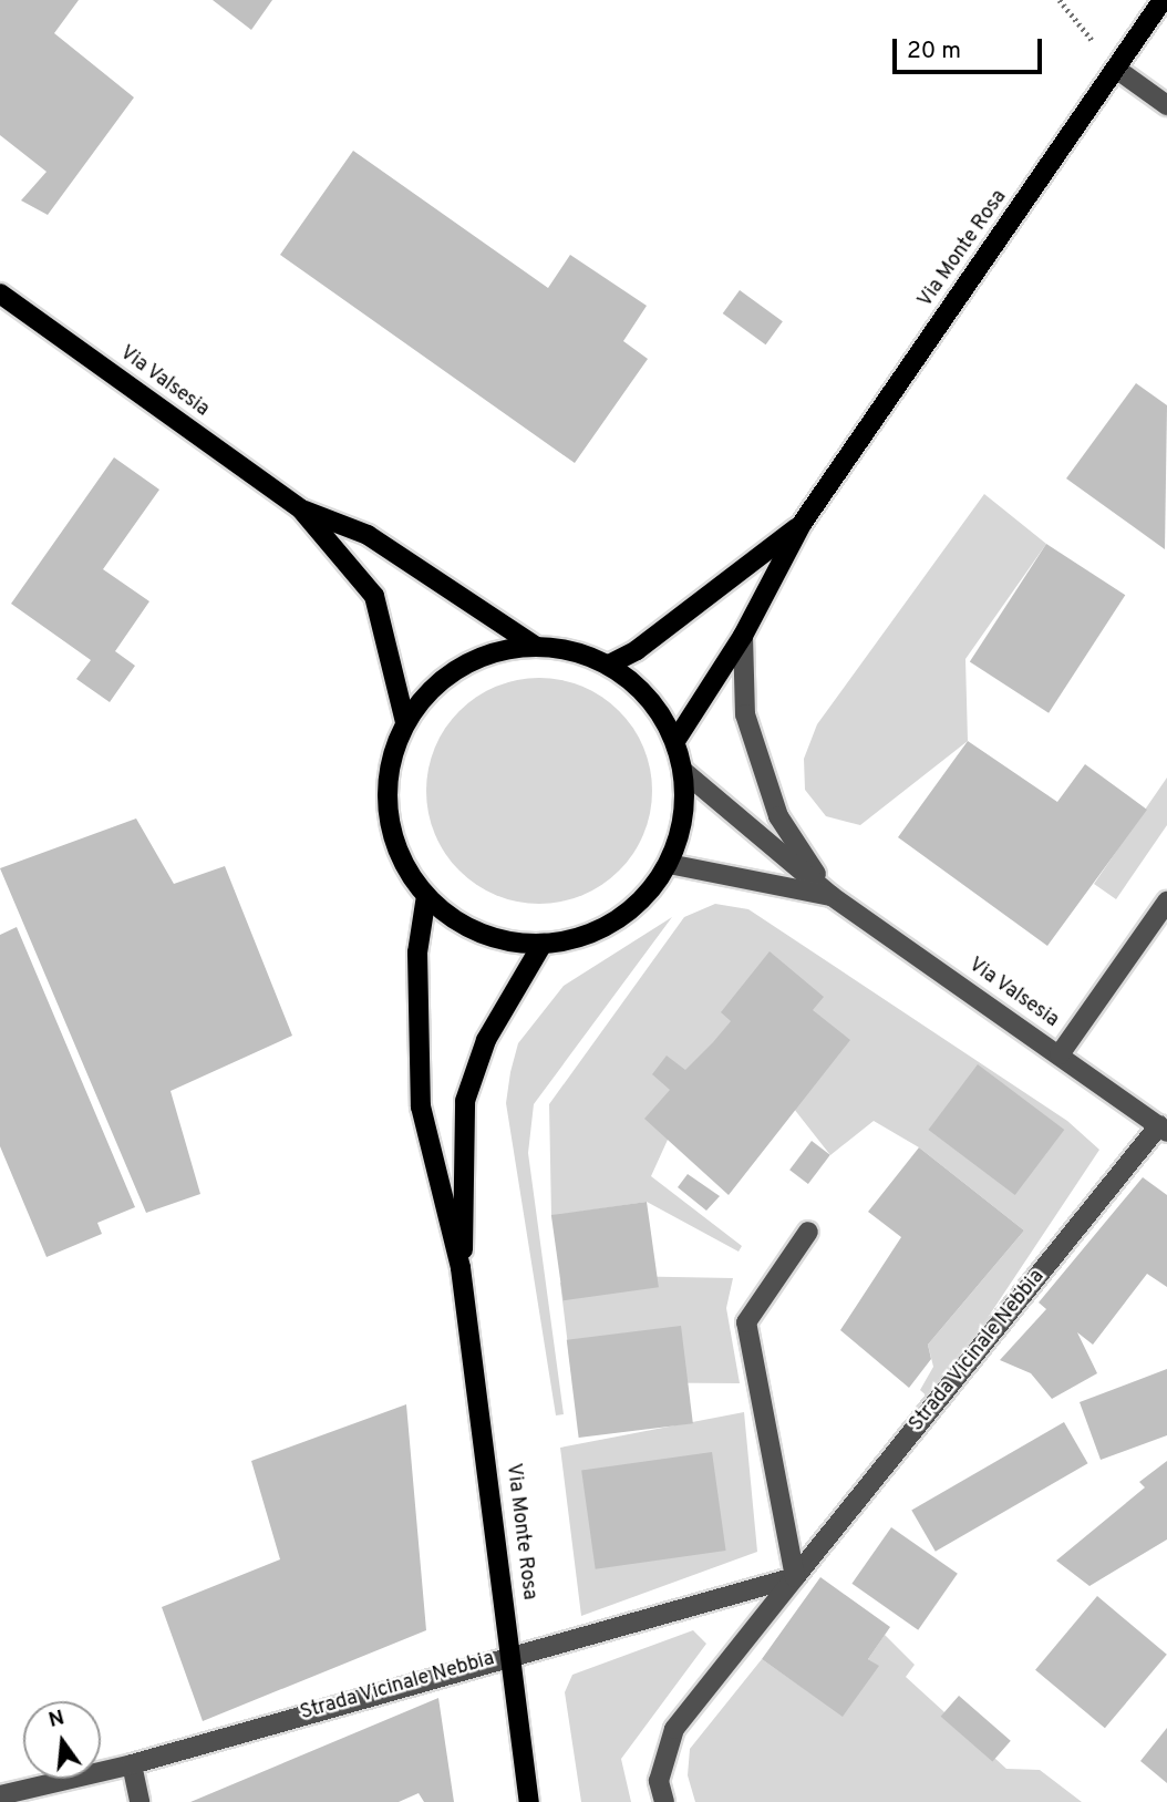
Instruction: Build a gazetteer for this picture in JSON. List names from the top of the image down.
{
  "streets": {
    "main road": ["Via Monte Rosa", "Via Valsesia"],
    "street": ["Strada Vicinale Nebbia"]
  },
  "crossings": [
    ["Via Monte Rosa", "Via Valsesia"],
    ["Via Monte Rosa", "Strada Vicinale Nebbia"],
    ["Via Valsesia", "Strada Vicinale Nebbia"]
  ],
  "scale_bar": "20 m",
  "north": "top"
}
